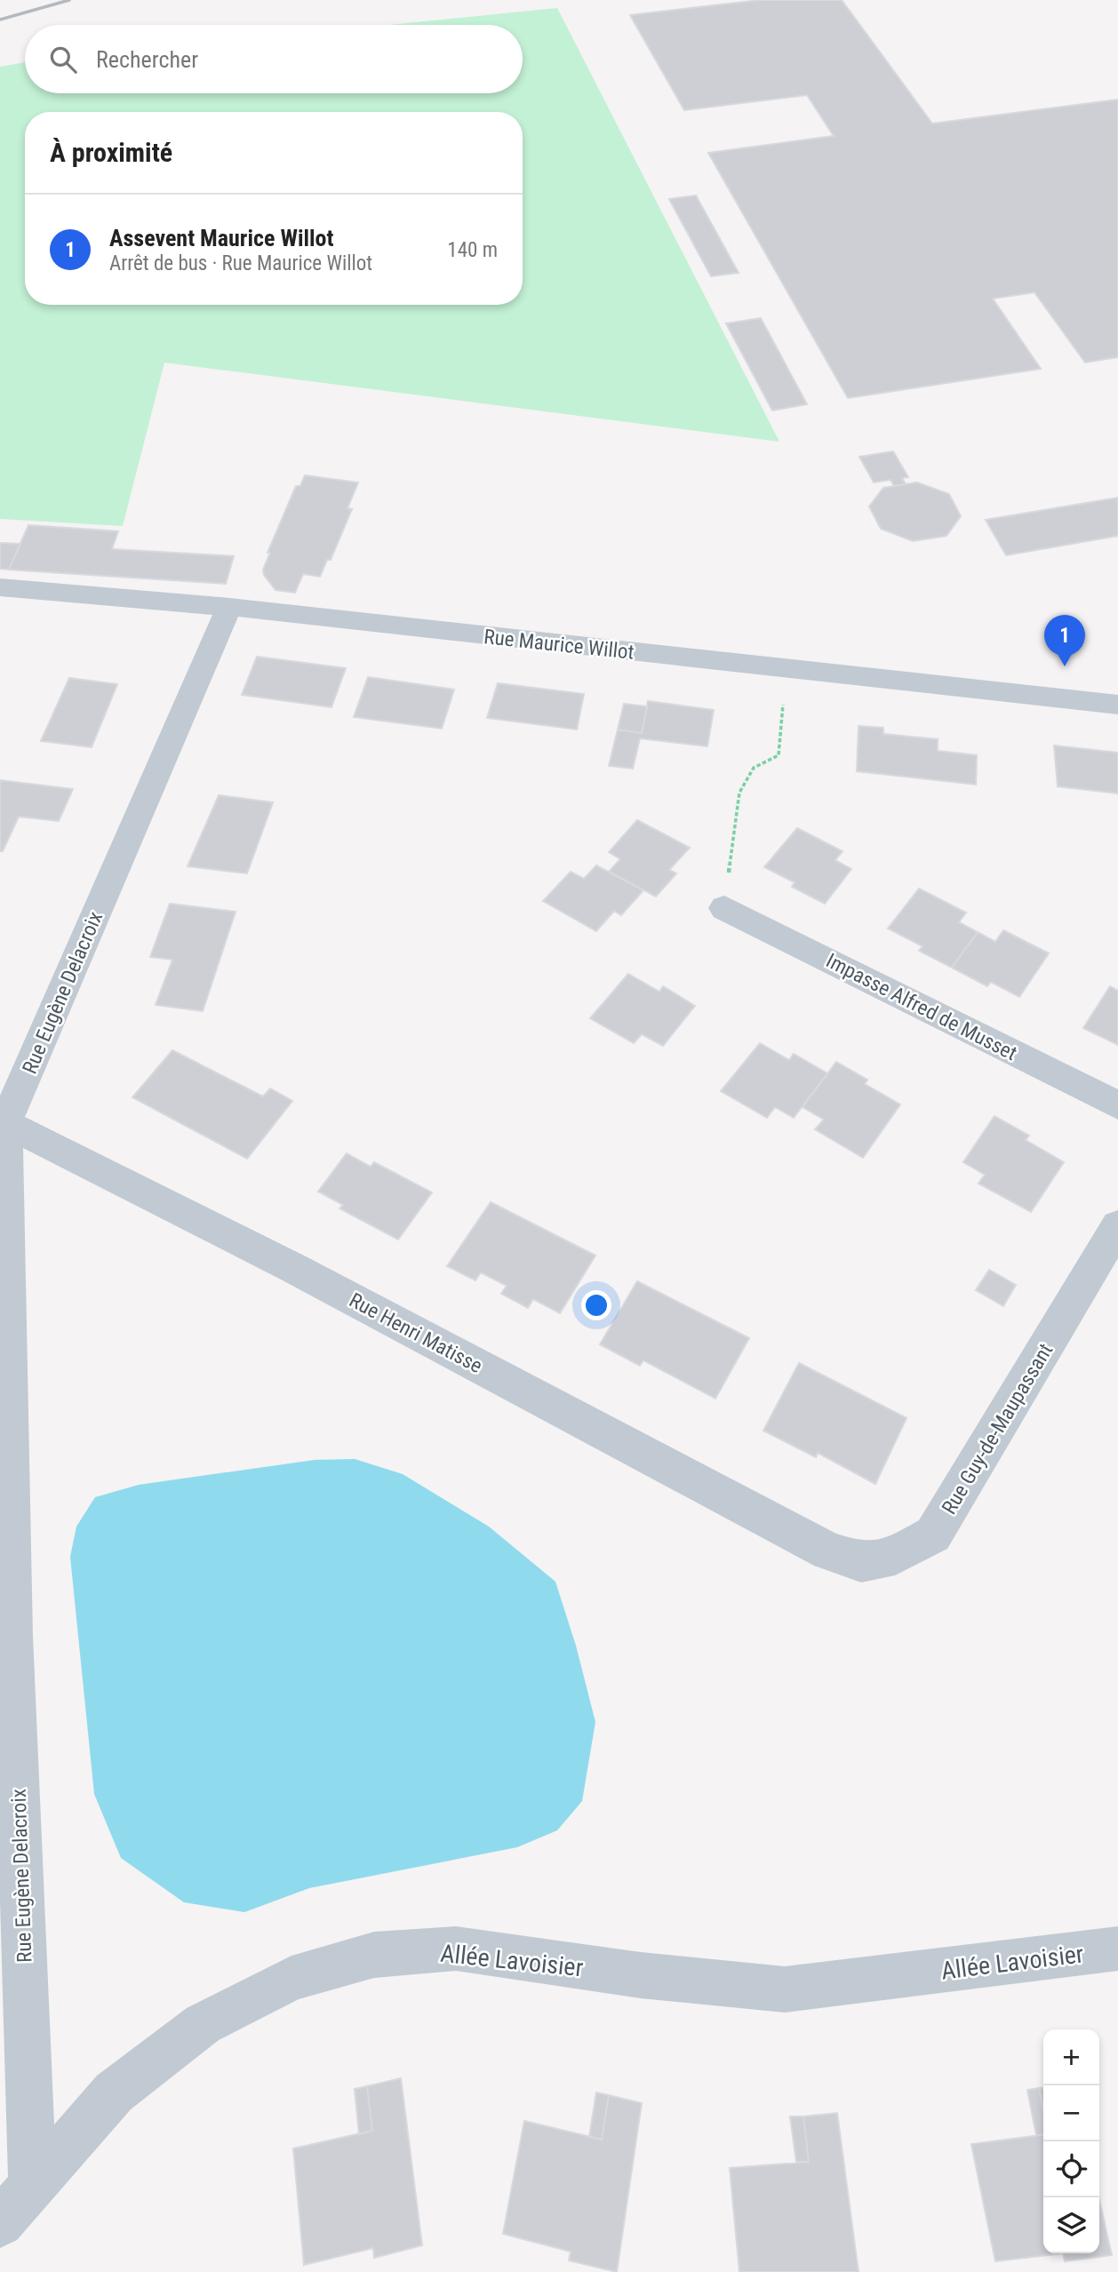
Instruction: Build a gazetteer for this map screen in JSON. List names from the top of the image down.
{
  "streets": {
    "street": [
      "Rue Maurice Willot",
      "Rue Eugène Delacroix",
      "Impasse Alfred de Musset",
      "Rue Henri Matisse",
      "Rue Guy-de-Maupassant",
      "Allée Lavoisier"
    ]
  },
  "crossings": [
    ["Rue Maurice Willot", "Rue Eugène Delacroix"],
    ["Rue Eugène Delacroix", "Rue Henri Matisse"],
    ["Rue Eugène Delacroix", "Allée Lavoisier"],
    ["Rue Henri Matisse", "Rue Guy-de-Maupassant"]
  ],
  "page": {
    "search": "Rechercher",
    "heading": "À proximité",
    "list": [
      {
        "mark": "1",
        "name": "Assevent Maurice Willot",
        "note": "Arrêt de bus · Rue Maurice Willot",
        "value": "140 m"
      }
    ],
    "pins": "1",
    "map_buttons": ["+", "−"]
  }
}
